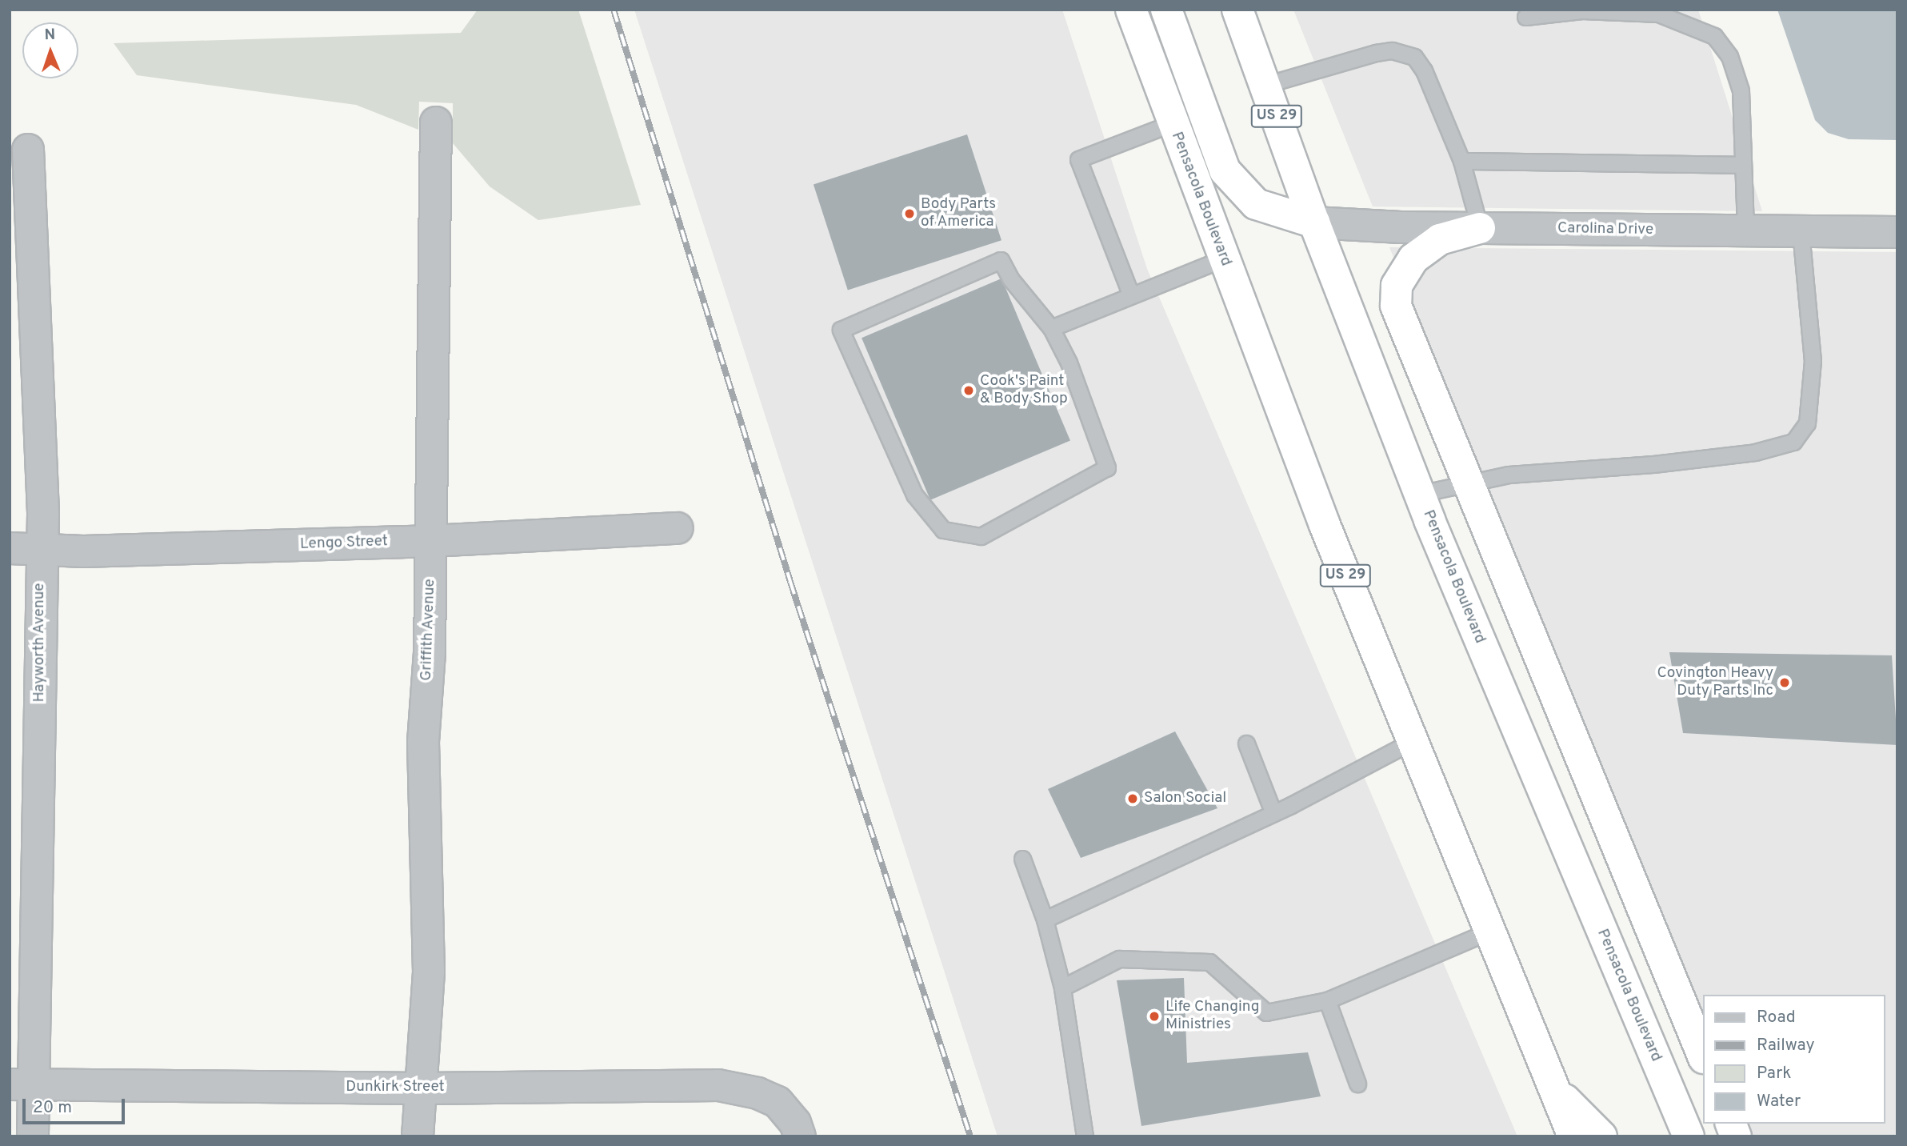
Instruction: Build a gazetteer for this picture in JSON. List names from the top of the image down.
{
  "streets": {
    "highway": ["US 29", "Pensacola Boulevard"],
    "street": [
      "Carolina Drive",
      "Lengo Street",
      "Griffith Avenue",
      "Hayworth Avenue",
      "Dunkirk Street"
    ]
  },
  "crossings": [
    ["Pensacola Boulevard", "Carolina Drive"],
    ["Lengo Street", "Griffith Avenue"],
    ["Lengo Street", "Hayworth Avenue"],
    ["Griffith Avenue", "Dunkirk Street"],
    ["Hayworth Avenue", "Dunkirk Street"]
  ],
  "places": [
    "Body Parts of America",
    "Cook's Paint & Body Shop",
    "Covington Heavy Duty Parts Inc",
    "Salon Social",
    "Life Changing Ministries"
  ],
  "legend": [
    "Road",
    "Railway",
    "Park",
    "Water"
  ],
  "scale_bar": "20 m",
  "north": "top"
}
